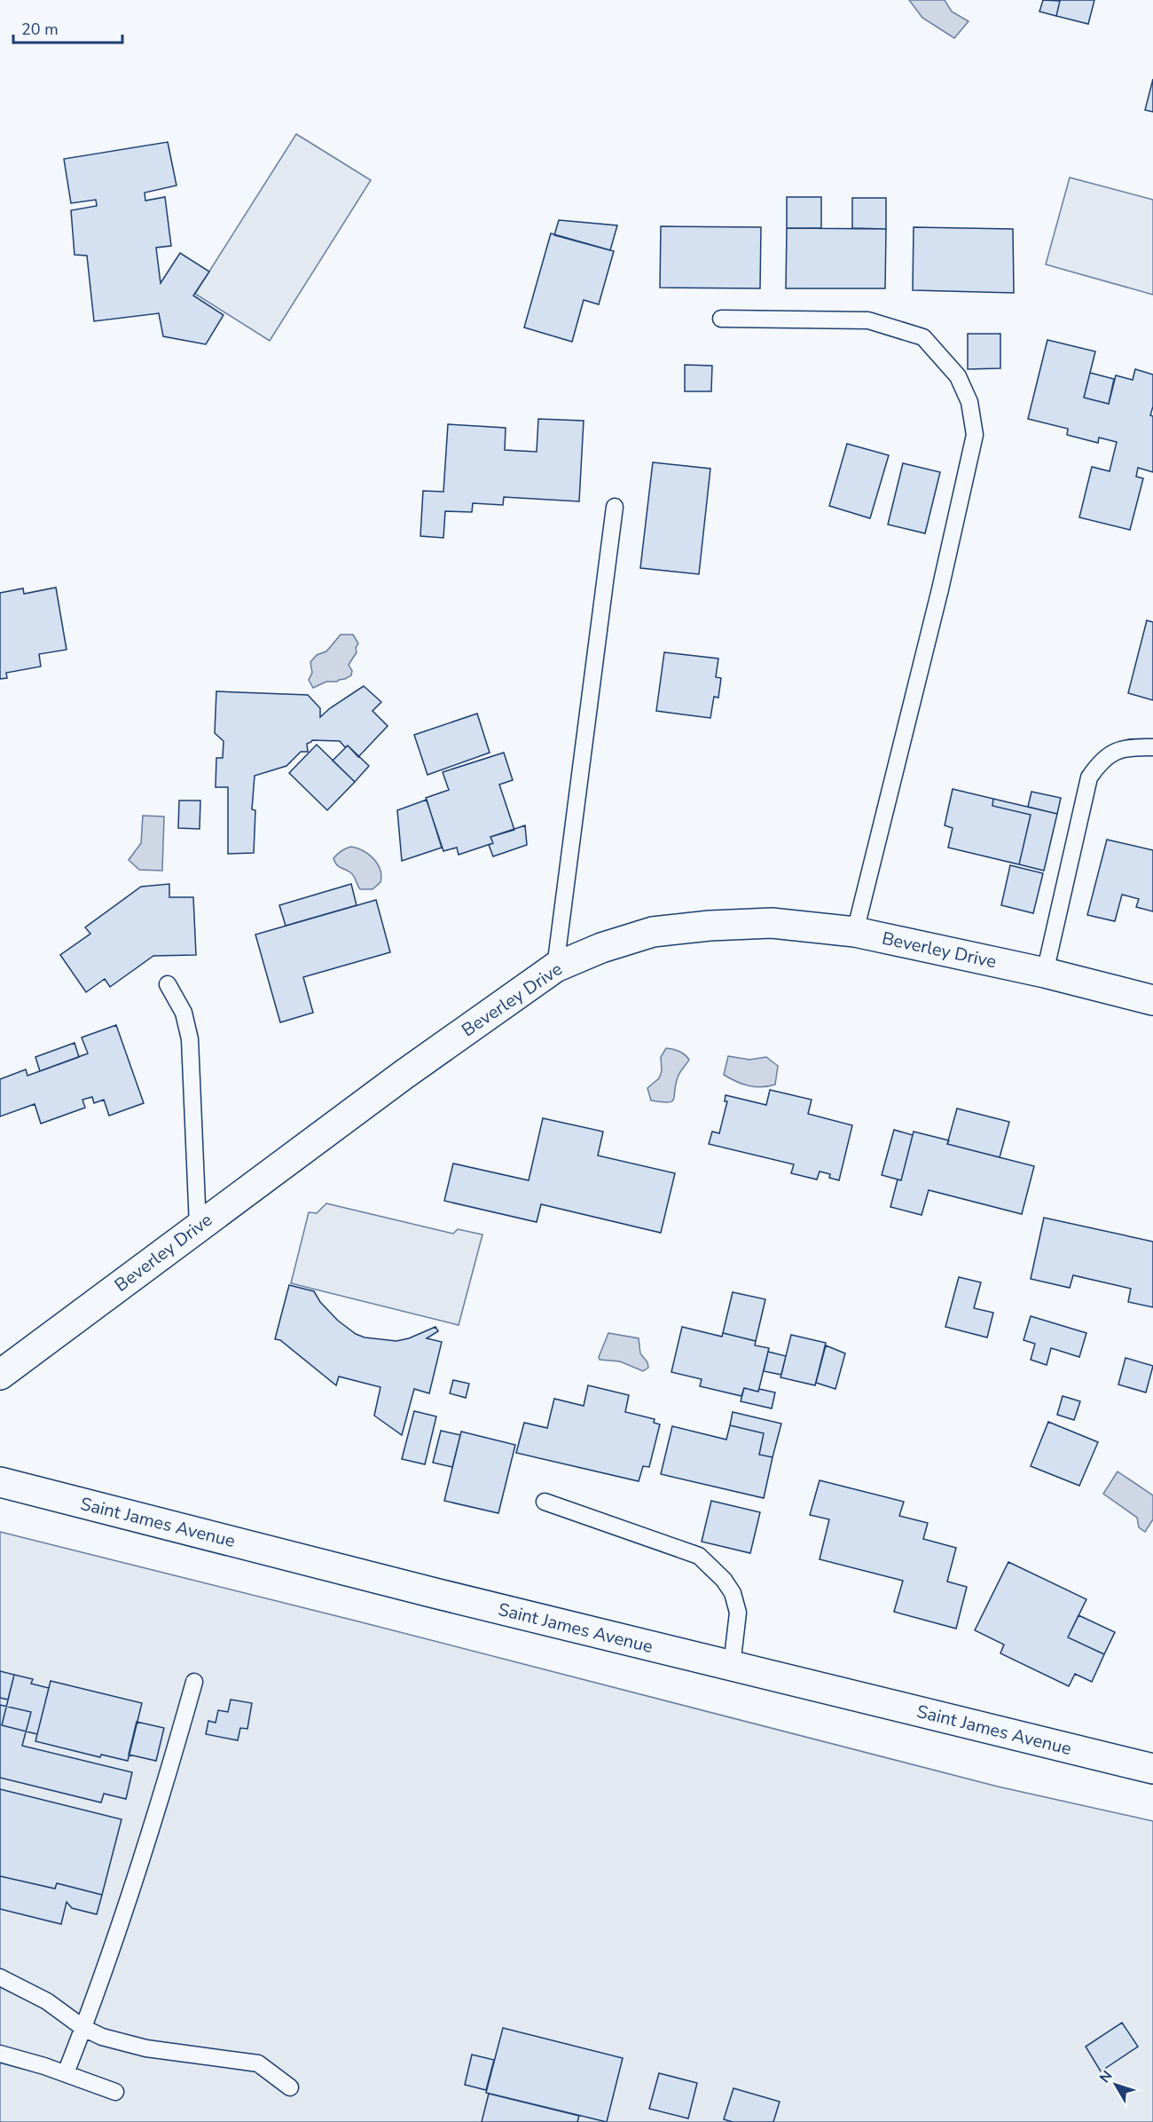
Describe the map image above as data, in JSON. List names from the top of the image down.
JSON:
{
  "streets": {
    "street": ["Beverley Drive", "Saint James Avenue"]
  },
  "scale_bar": "20 m",
  "north": "top left"
}
